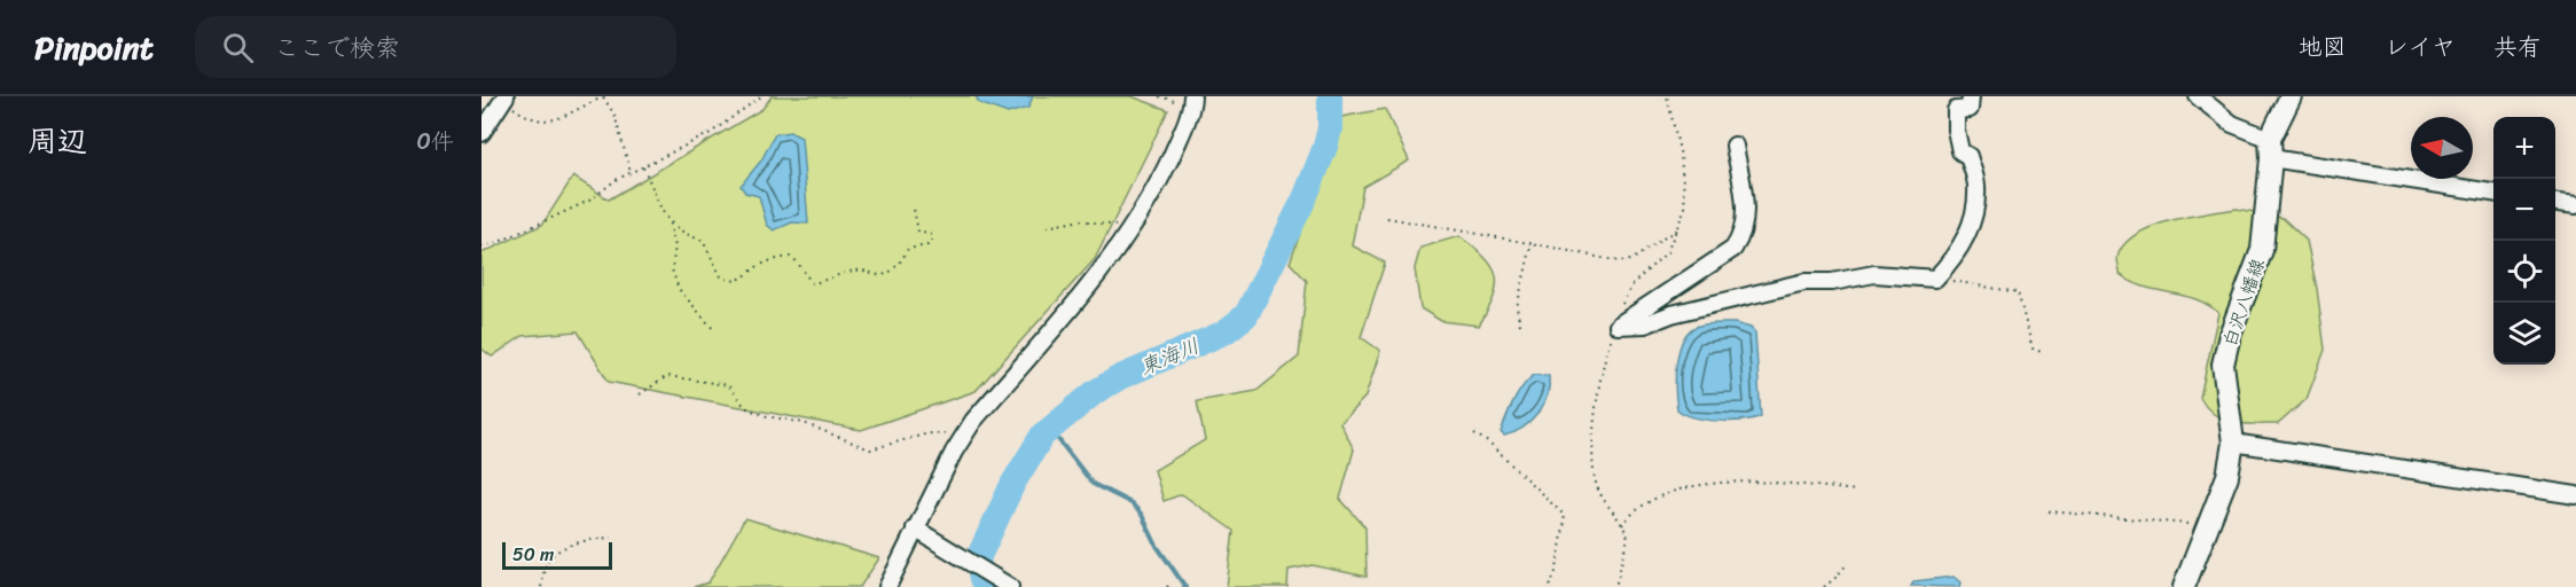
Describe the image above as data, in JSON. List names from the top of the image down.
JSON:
{
  "streets": {
    "main road": ["白沢八幡線"]
  },
  "water": ["東海川"],
  "scale_bar": "50 m",
  "north": "left",
  "page": {
    "header": "Pinpoint",
    "search": "ここで検索",
    "nav": ["地図", "レイヤ", "共有"],
    "heading": ["周辺", "0件"],
    "map_buttons": ["+", "−"],
    "scale": "50 m"
  }
}
